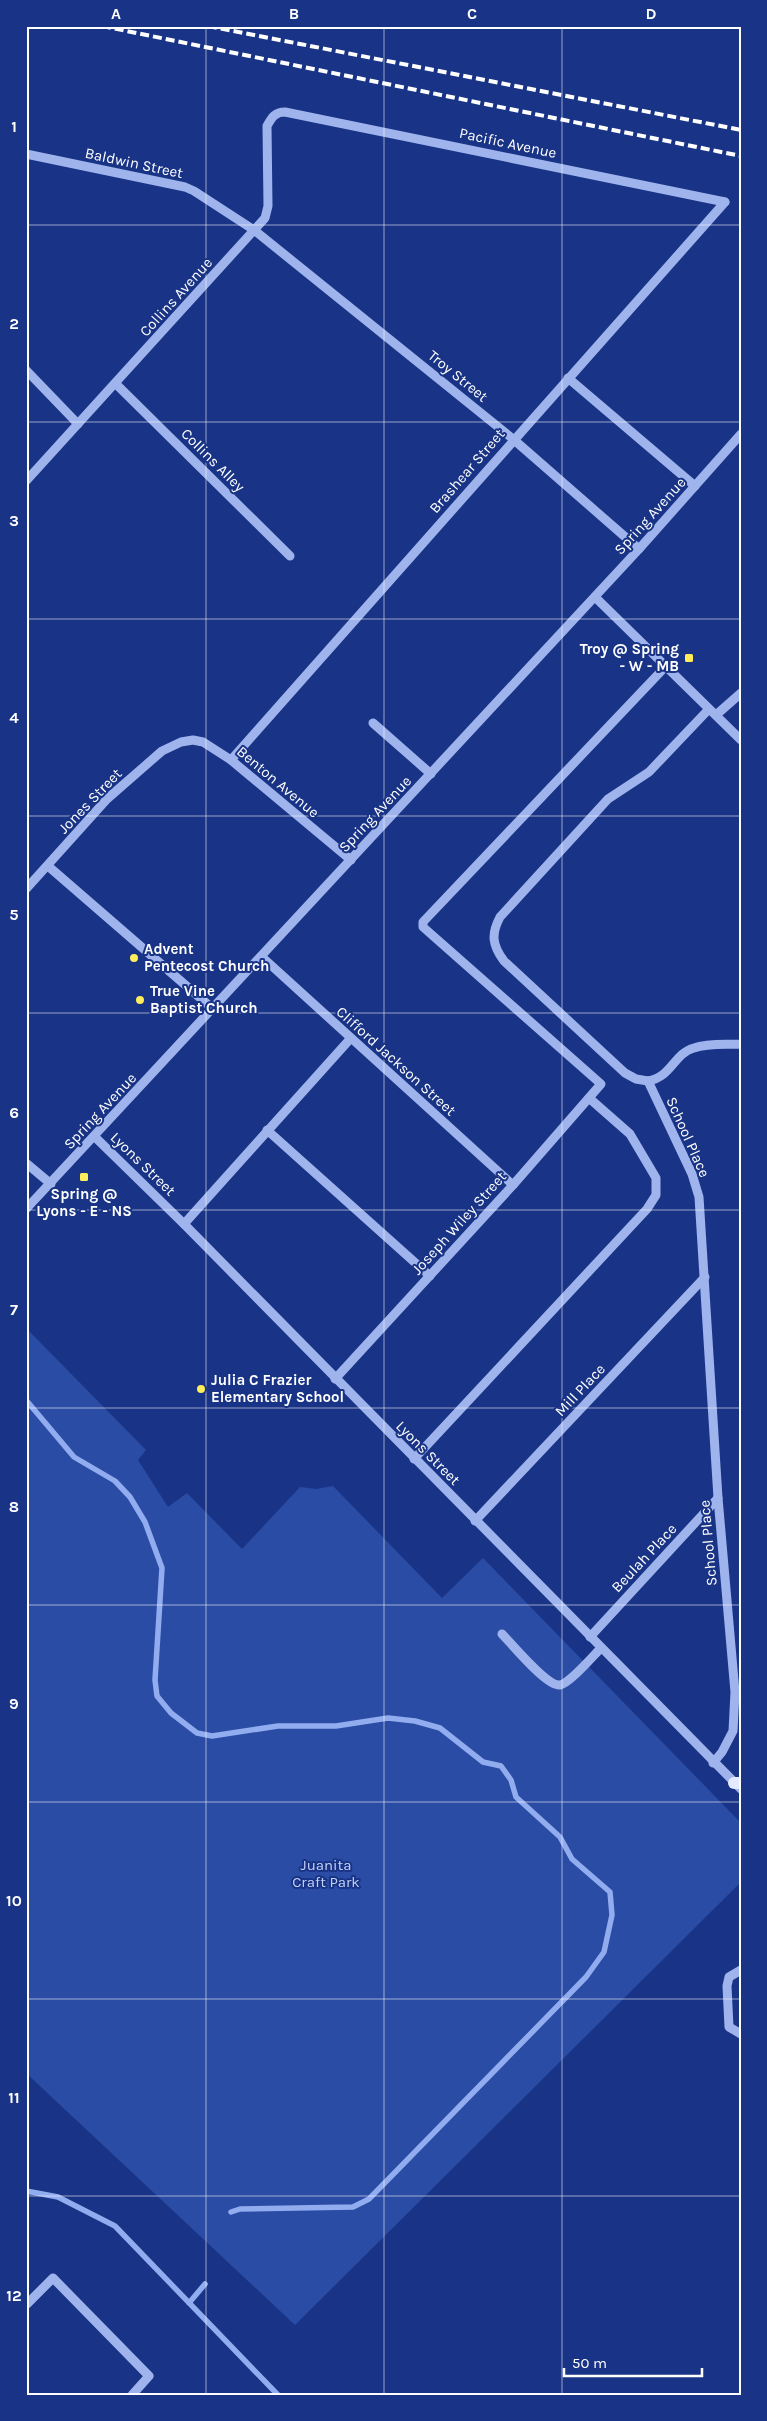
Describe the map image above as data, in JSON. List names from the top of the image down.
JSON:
{
  "streets": {
    "street": [
      "Pacific Avenue",
      "Baldwin Street",
      "Collins Avenue",
      "Troy Street",
      "Collins Alley",
      "Brashear Street",
      "Spring Avenue",
      "Benton Avenue",
      "Jones Street",
      "Clifford Jackson Street",
      "School Place",
      "Lyons Street",
      "Joseph Wiley Street",
      "Mill Place",
      "Beulah Place"
    ]
  },
  "crossings": [
    ["Pacific Avenue", "Collins Avenue"],
    ["Pacific Avenue", "Brashear Street"],
    ["Baldwin Street", "Collins Avenue"],
    ["Baldwin Street", "Troy Street"],
    ["Collins Avenue", "Troy Street"],
    ["Collins Avenue", "Collins Alley"],
    ["Troy Street", "Brashear Street"],
    ["Troy Street", "Spring Avenue"],
    ["Brashear Street", "Benton Avenue"],
    ["Spring Avenue", "Benton Avenue"],
    ["Spring Avenue", "Clifford Jackson Street"],
    ["Spring Avenue", "Lyons Street"],
    ["Benton Avenue", "Jones Street"],
    ["Clifford Jackson Street", "Joseph Wiley Street"],
    ["School Place", "Lyons Street"],
    ["School Place", "Mill Place"],
    ["School Place", "Beulah Place"],
    ["Lyons Street", "Joseph Wiley Street"],
    ["Lyons Street", "Mill Place"],
    ["Lyons Street", "Beulah Place"]
  ],
  "parks": ["Juanita Craft Park"],
  "places": {
    "transit": ["Troy @ Spring - W - MB", "Spring @ Lyons - E - NS"],
    "other": ["Advent Pentecost Church", "True Vine Baptist Church", "Julia C Frazier Elementary School"]
  },
  "scale_bar": "50 m",
  "grid": {
    "columns": [
      "A",
      "B",
      "C",
      "D"
    ],
    "rows": [
      "1",
      "2",
      "3",
      "4",
      "5",
      "6",
      "7",
      "8",
      "9",
      "10",
      "11",
      "12"
    ]
  }
}
